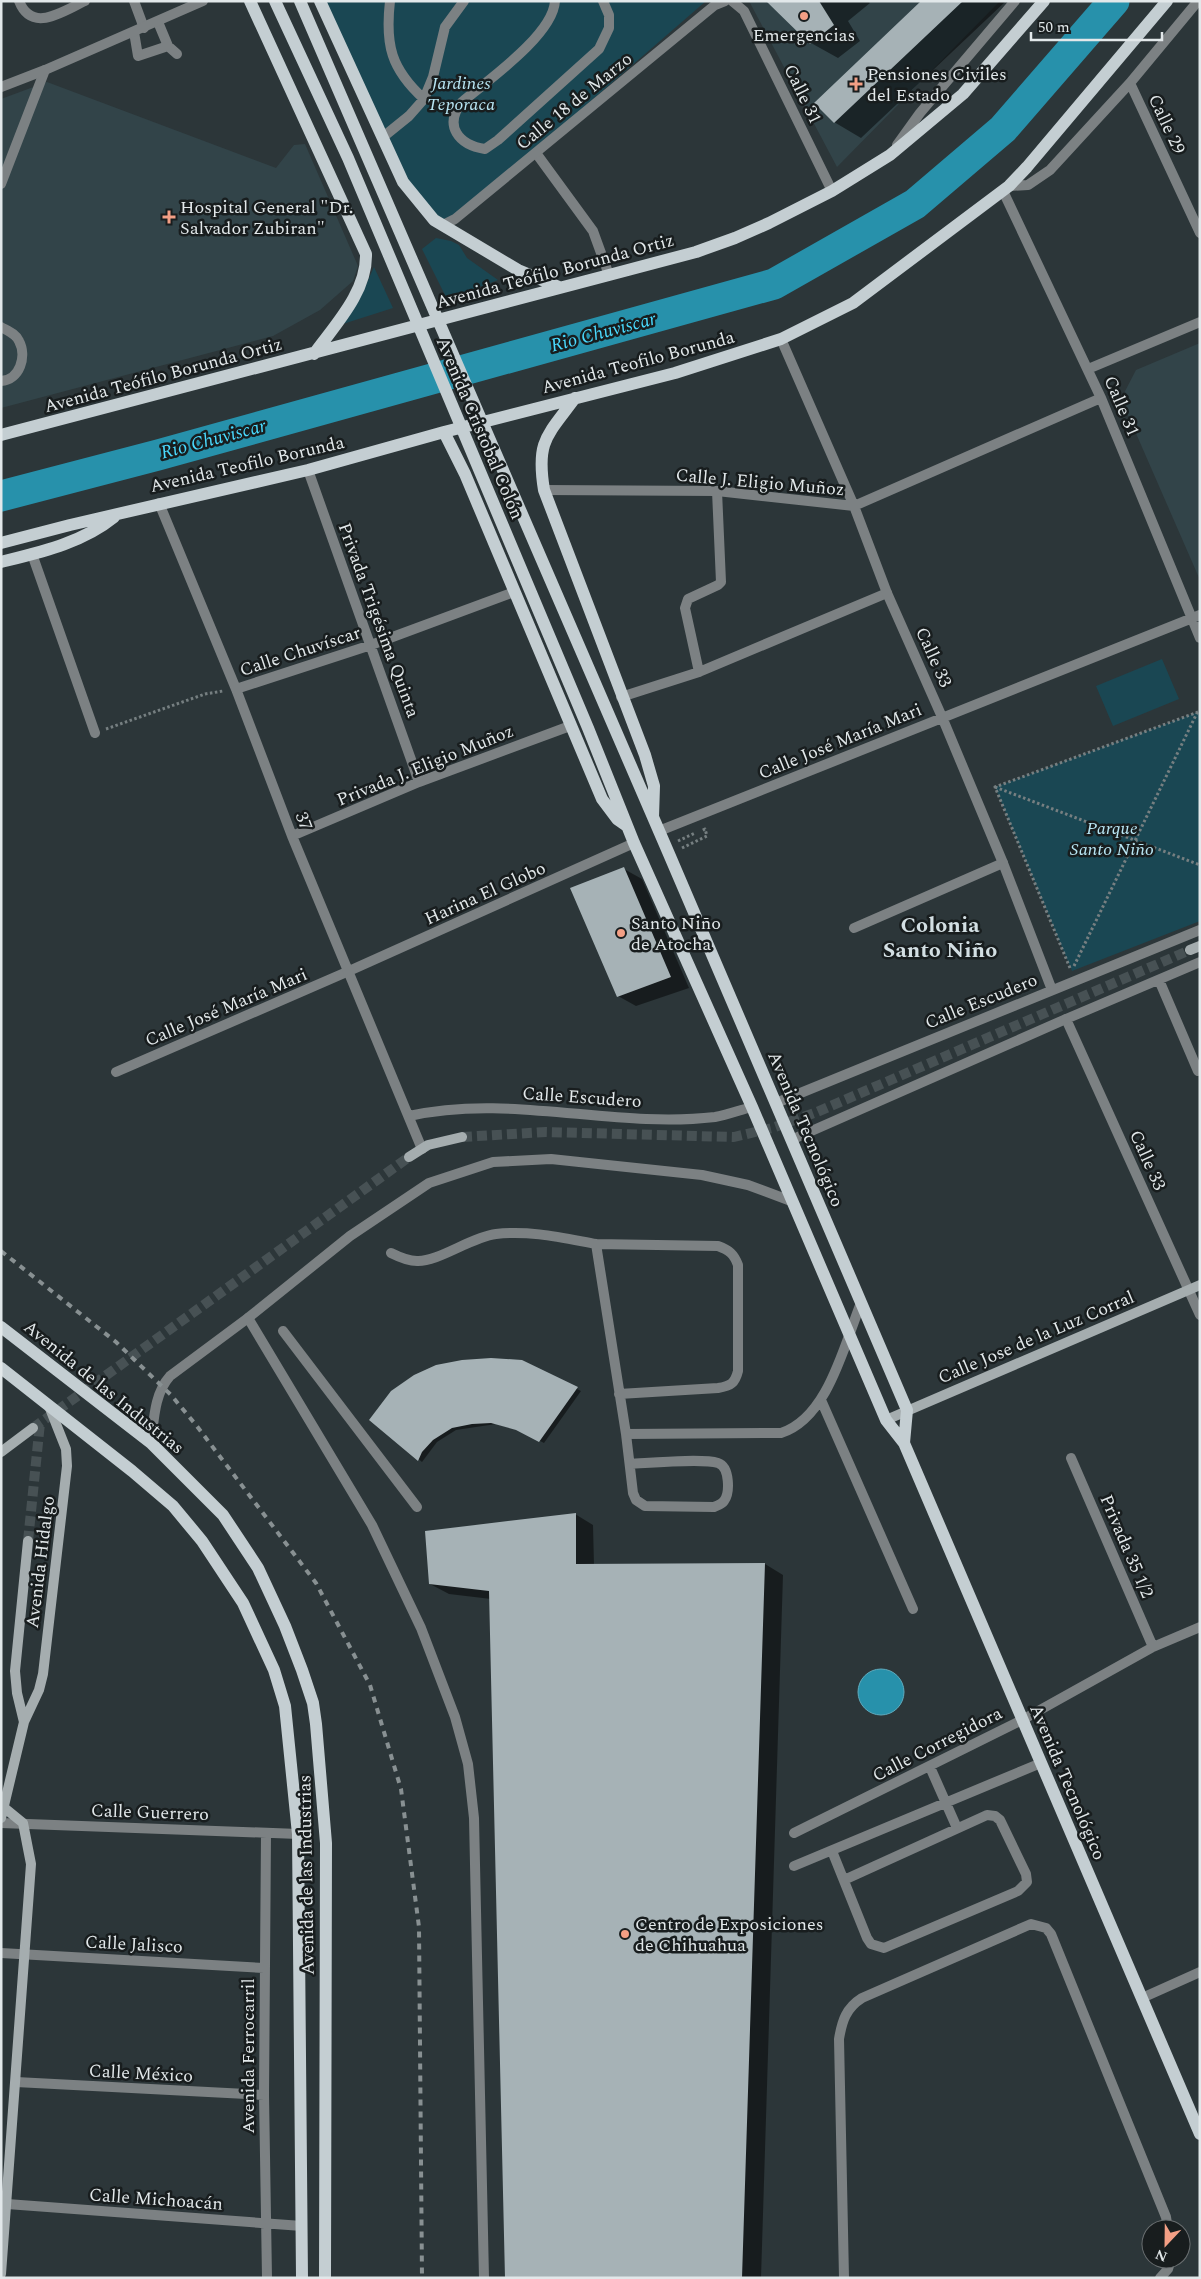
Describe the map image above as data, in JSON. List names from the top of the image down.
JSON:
{
  "streets": {
    "main road": [
      "Avenida Teófilo Borunda Ortiz",
      "Avenida Teofilo Borunda",
      "Avenida Cristobal Colón",
      "Avenida Tecnológico",
      "Avenida de las Industrias"
    ],
    "street": [
      "Calle 31",
      "Calle 18 de Marzo",
      "Calle 29",
      "Calle J. Eligio Muñoz",
      "Privada Trigésima Quinta",
      "Calle Chuvíscar",
      "Calle 33",
      "Calle José María Mari",
      "Privada J. Eligio Muñoz",
      "37",
      "Harina El Globo",
      "Calle Escudero",
      "Calle Jose de la Luz Corral",
      "Privada 35 1/2",
      "Avenida Hidalgo",
      "Calle Corregidora",
      "Calle Guerrero",
      "Calle Jalisco",
      "Avenida Ferrocarril",
      "Calle México",
      "Calle Michoacán"
    ]
  },
  "crossings": [
    ["Calle 31", "Avenida Teófilo Borunda Ortiz"],
    ["Calle 31", "Avenida Teofilo Borunda"],
    ["Calle 31", "Calle J. Eligio Muñoz"],
    ["Calle 31", "Calle José María Mari"],
    ["Avenida Teofilo Borunda", "Privada Trigésima Quinta"],
    ["Avenida Teofilo Borunda", "Calle 33"],
    ["Avenida Teofilo Borunda", "37"],
    ["Avenida Cristobal Colón", "Calle José María Mari"],
    ["Avenida Cristobal Colón", "Harina El Globo"],
    ["Avenida Cristobal Colón", "Avenida Tecnológico"],
    ["Calle J. Eligio Muñoz", "Calle 33"],
    ["Privada Trigésima Quinta", "Calle Chuvíscar"],
    ["Privada Trigésima Quinta", "Privada J. Eligio Muñoz"],
    ["Calle Chuvíscar", "37"],
    ["Calle 33", "Calle José María Mari"],
    ["Calle 33", "Calle Escudero"],
    ["Calle 33", "Calle Jose de la Luz Corral"],
    ["Calle José María Mari", "37"],
    ["Calle José María Mari", "Harina El Globo"],
    ["Calle José María Mari", "Avenida Tecnológico"],
    ["Privada J. Eligio Muñoz", "37"],
    ["37", "Harina El Globo"],
    ["37", "Calle Escudero"],
    ["Harina El Globo", "Avenida Tecnológico"],
    ["Calle Escudero", "Avenida Tecnológico"],
    ["Avenida Tecnológico", "Calle Jose de la Luz Corral"],
    ["Avenida Tecnológico", "Calle Corregidora"],
    ["Avenida de las Industrias", "Avenida Hidalgo"],
    ["Avenida de las Industrias", "Calle Guerrero"],
    ["Avenida de las Industrias", "Calle Michoacán"],
    ["Privada 35 1/2", "Calle Corregidora"],
    ["Calle Guerrero", "Avenida Ferrocarril"],
    ["Calle Jalisco", "Avenida Ferrocarril"],
    ["Avenida Ferrocarril", "Calle México"],
    ["Avenida Ferrocarril", "Calle Michoacán"]
  ],
  "districts": ["Colonia Santo Niño"],
  "water": ["Rio Chuviscar"],
  "parks": ["Jardines Teporaca", "Parque Santo Niño"],
  "places": {
    "other": ["Emergencias", "Santo Niño de Atocha", "Centro de Exposiciones de Chihuahua"],
    "health": ["Pensiones Civiles del Estado", "Hospital General \"Dr. Salvador Zubiran\""]
  },
  "scale_bar": "50 m",
  "north": "bottom"
}
